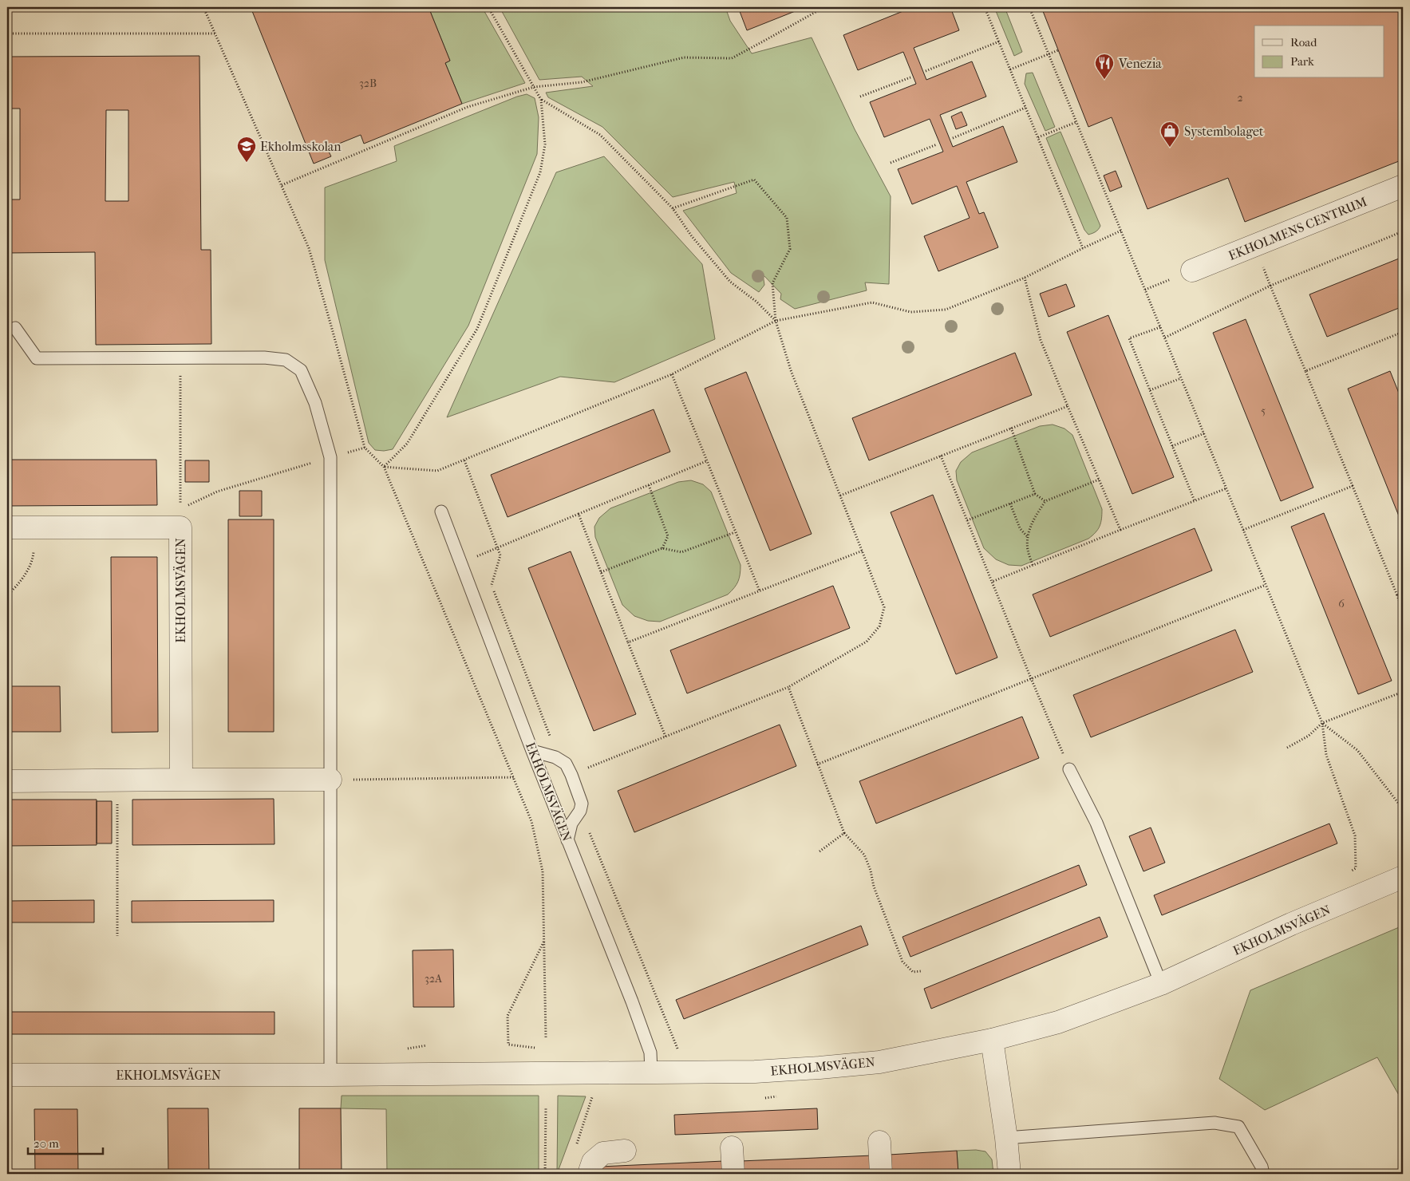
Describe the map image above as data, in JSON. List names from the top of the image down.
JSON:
{
  "streets": {
    "street": ["EKHOLMENS CENTRUM", "EKHOLMSVÄGEN"]
  },
  "places": {
    "restaurant": ["Venezia"],
    "shop": ["Systembolaget"],
    "school or university": ["Ekholmsskolan"]
  },
  "house_numbers": [
    "32B",
    "2",
    "5",
    "6",
    "32A"
  ],
  "legend": ["Road", "Park"],
  "scale_bar": "20 m"
}
